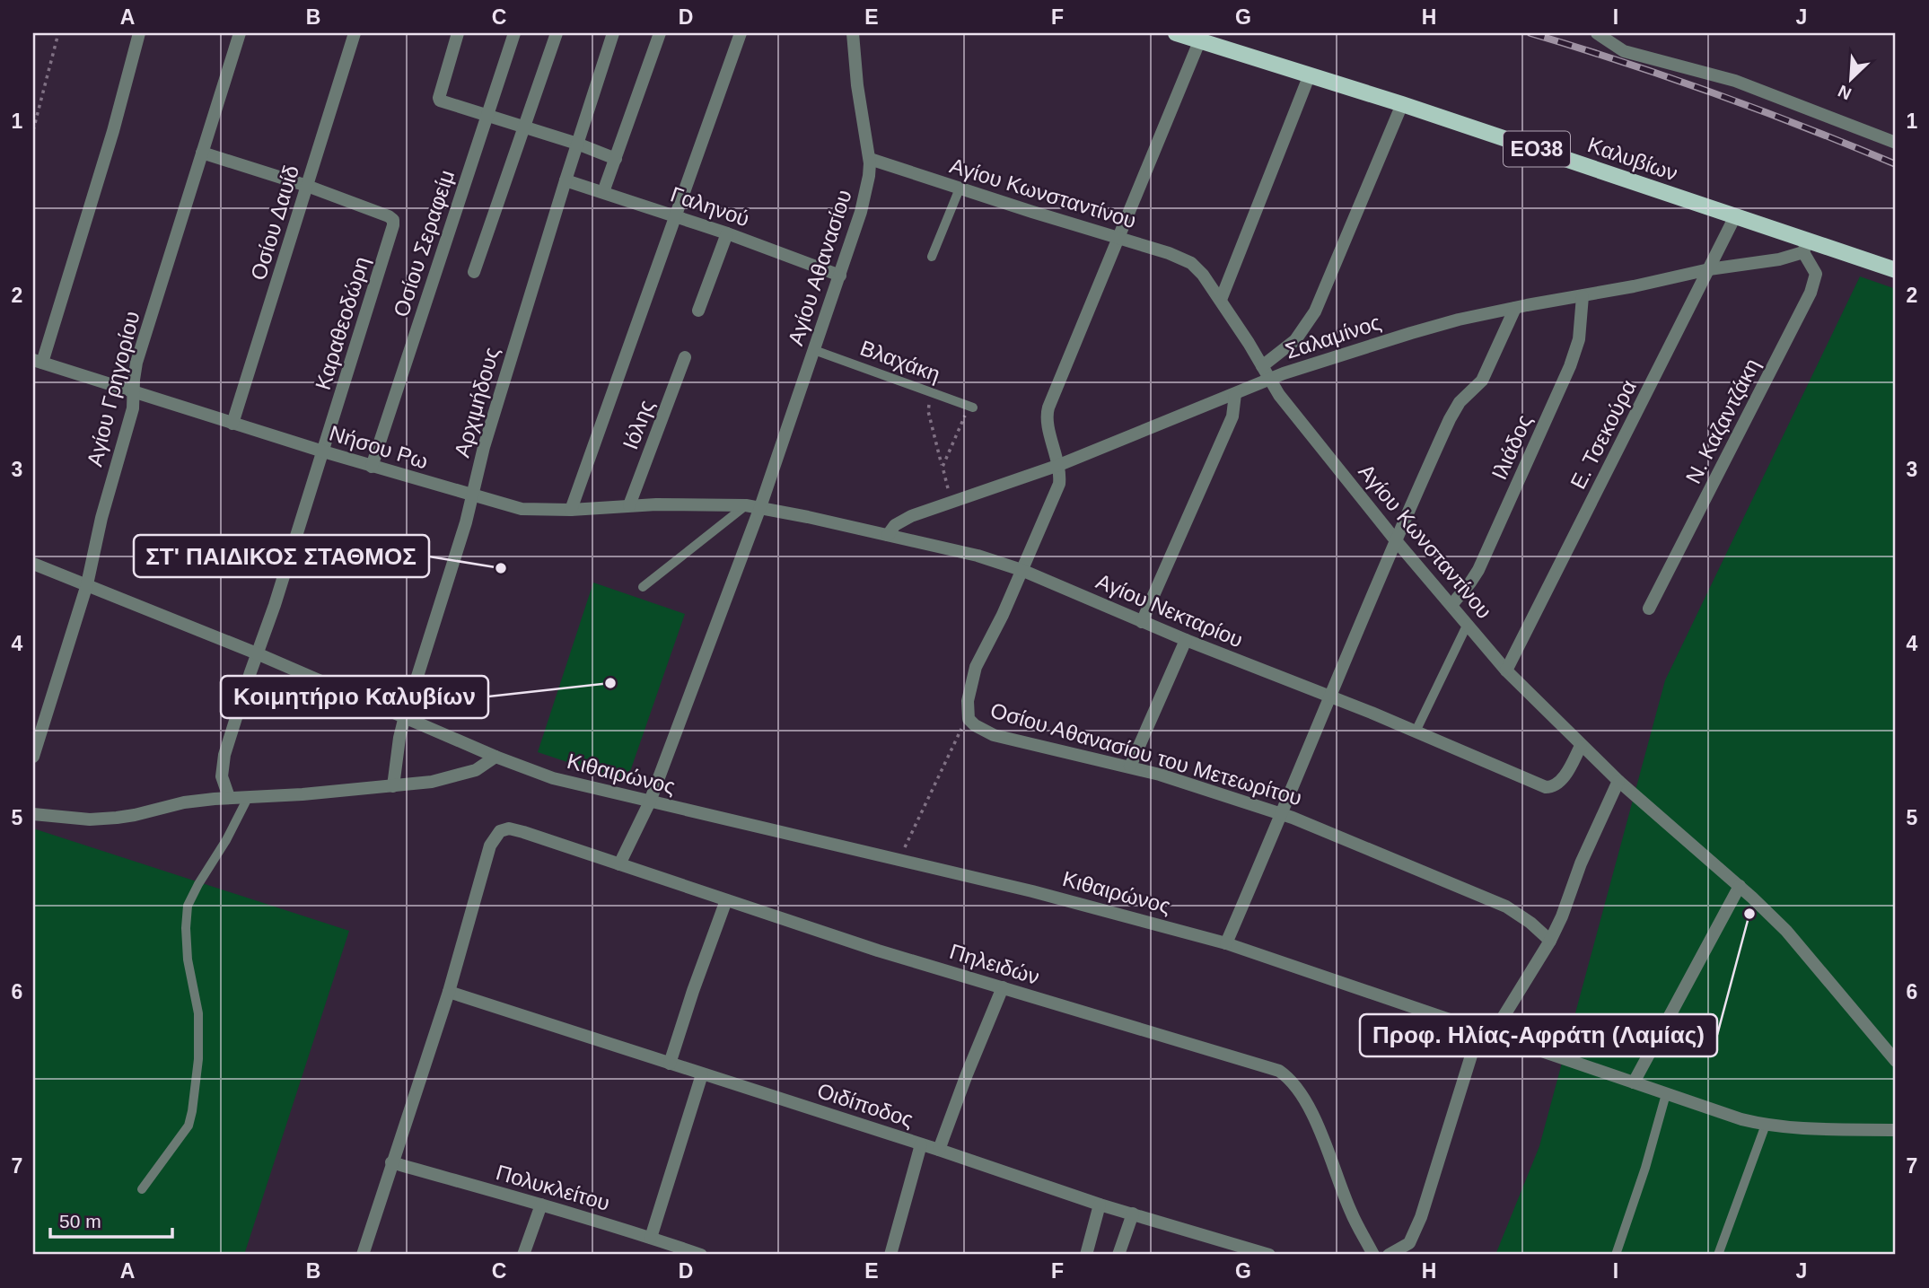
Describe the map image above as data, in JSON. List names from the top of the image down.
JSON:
{
  "streets": {
    "main road": ["ΕΟ38", "Καλυβίων"],
    "street": [
      "Αγίου Κωνσταντίνου",
      "Γαληνού",
      "Οσίου Δαυίδ",
      "Οσίου Σεραφείμ",
      "Αγίου Αθανασίου",
      "Καραθεοδώρη",
      "Σαλαμίνος",
      "Αγίου Γρηγορίου",
      "Αρχιμήδους",
      "Ν. Καζαντζάκη",
      "Ιόλης",
      "Ε. Τσεκούρα",
      "Νήσου Ρω",
      "Ιλιάδος",
      "Αγίου Νεκταρίου",
      "Οσίου Αθανασίου του Μετεωρίτου",
      "Κιθαιρώνος",
      "Πηλειδών",
      "Οιδίποδος",
      "Πολυκλείτου"
    ],
    "lane": ["Βλαχάκη"]
  },
  "crossings": [
    ["Καλυβίων", "Σαλαμίνος"],
    ["Καλυβίων", "Ν. Καζαντζάκη"],
    ["Καλυβίων", "Ε. Τσεκούρα"],
    ["Αγίου Κωνσταντίνου", "Αγίου Αθανασίου"],
    ["Αγίου Κωνσταντίνου", "Σαλαμίνος"],
    ["Αγίου Κωνσταντίνου", "Ε. Τσεκούρα"],
    ["Αγίου Κωνσταντίνου", "Ιλιάδος"],
    ["Αγίου Κωνσταντίνου", "Αγίου Νεκταρίου"],
    ["Γαληνού", "Αγίου Αθανασίου"],
    ["Γαληνού", "Αρχιμήδους"],
    ["Οσίου Δαυίδ", "Καραθεοδώρη"],
    ["Οσίου Δαυίδ", "Νήσου Ρω"],
    ["Οσίου Σεραφείμ", "Νήσου Ρω"],
    ["Αγίου Αθανασίου", "Βλαχάκη"],
    ["Αγίου Αθανασίου", "Νήσου Ρω"],
    ["Αγίου Αθανασίου", "Αγίου Νεκταρίου"],
    ["Αγίου Αθανασίου", "Κιθαιρώνος"],
    ["Αγίου Αθανασίου", "Πηλειδών"],
    ["Καραθεοδώρη", "Νήσου Ρω"],
    ["Καραθεοδώρη", "Κιθαιρώνος"],
    ["Σαλαμίνος", "Ν. Καζαντζάκη"],
    ["Σαλαμίνος", "Ε. Τσεκούρα"],
    ["Σαλαμίνος", "Ιλιάδος"],
    ["Σαλαμίνος", "Αγίου Νεκταρίου"],
    ["Αγίου Γρηγορίου", "Νήσου Ρω"],
    ["Αγίου Γρηγορίου", "Κιθαιρώνος"],
    ["Αρχιμήδους", "Νήσου Ρω"],
    ["Αρχιμήδους", "Κιθαιρώνος"],
    ["Ιόλης", "Νήσου Ρω"],
    ["Νήσου Ρω", "Αγίου Νεκταρίου"],
    ["Πηλειδών", "Οιδίποδος"]
  ],
  "places": ["ΣΤ' ΠΑΙΔΙΚΟΣ ΣΤΑΘΜΟΣ", "Κοιμητήριο Καλυβίων", "Προφ. Ηλίας-Αφράτη (Λαμίας)"],
  "scale_bar": "50 m",
  "north": "bottom left",
  "grid": {
    "columns": [
      "A",
      "B",
      "C",
      "D",
      "E",
      "F",
      "G",
      "H",
      "I",
      "J"
    ],
    "rows": [
      "1",
      "2",
      "3",
      "4",
      "5",
      "6",
      "7"
    ]
  }
}
